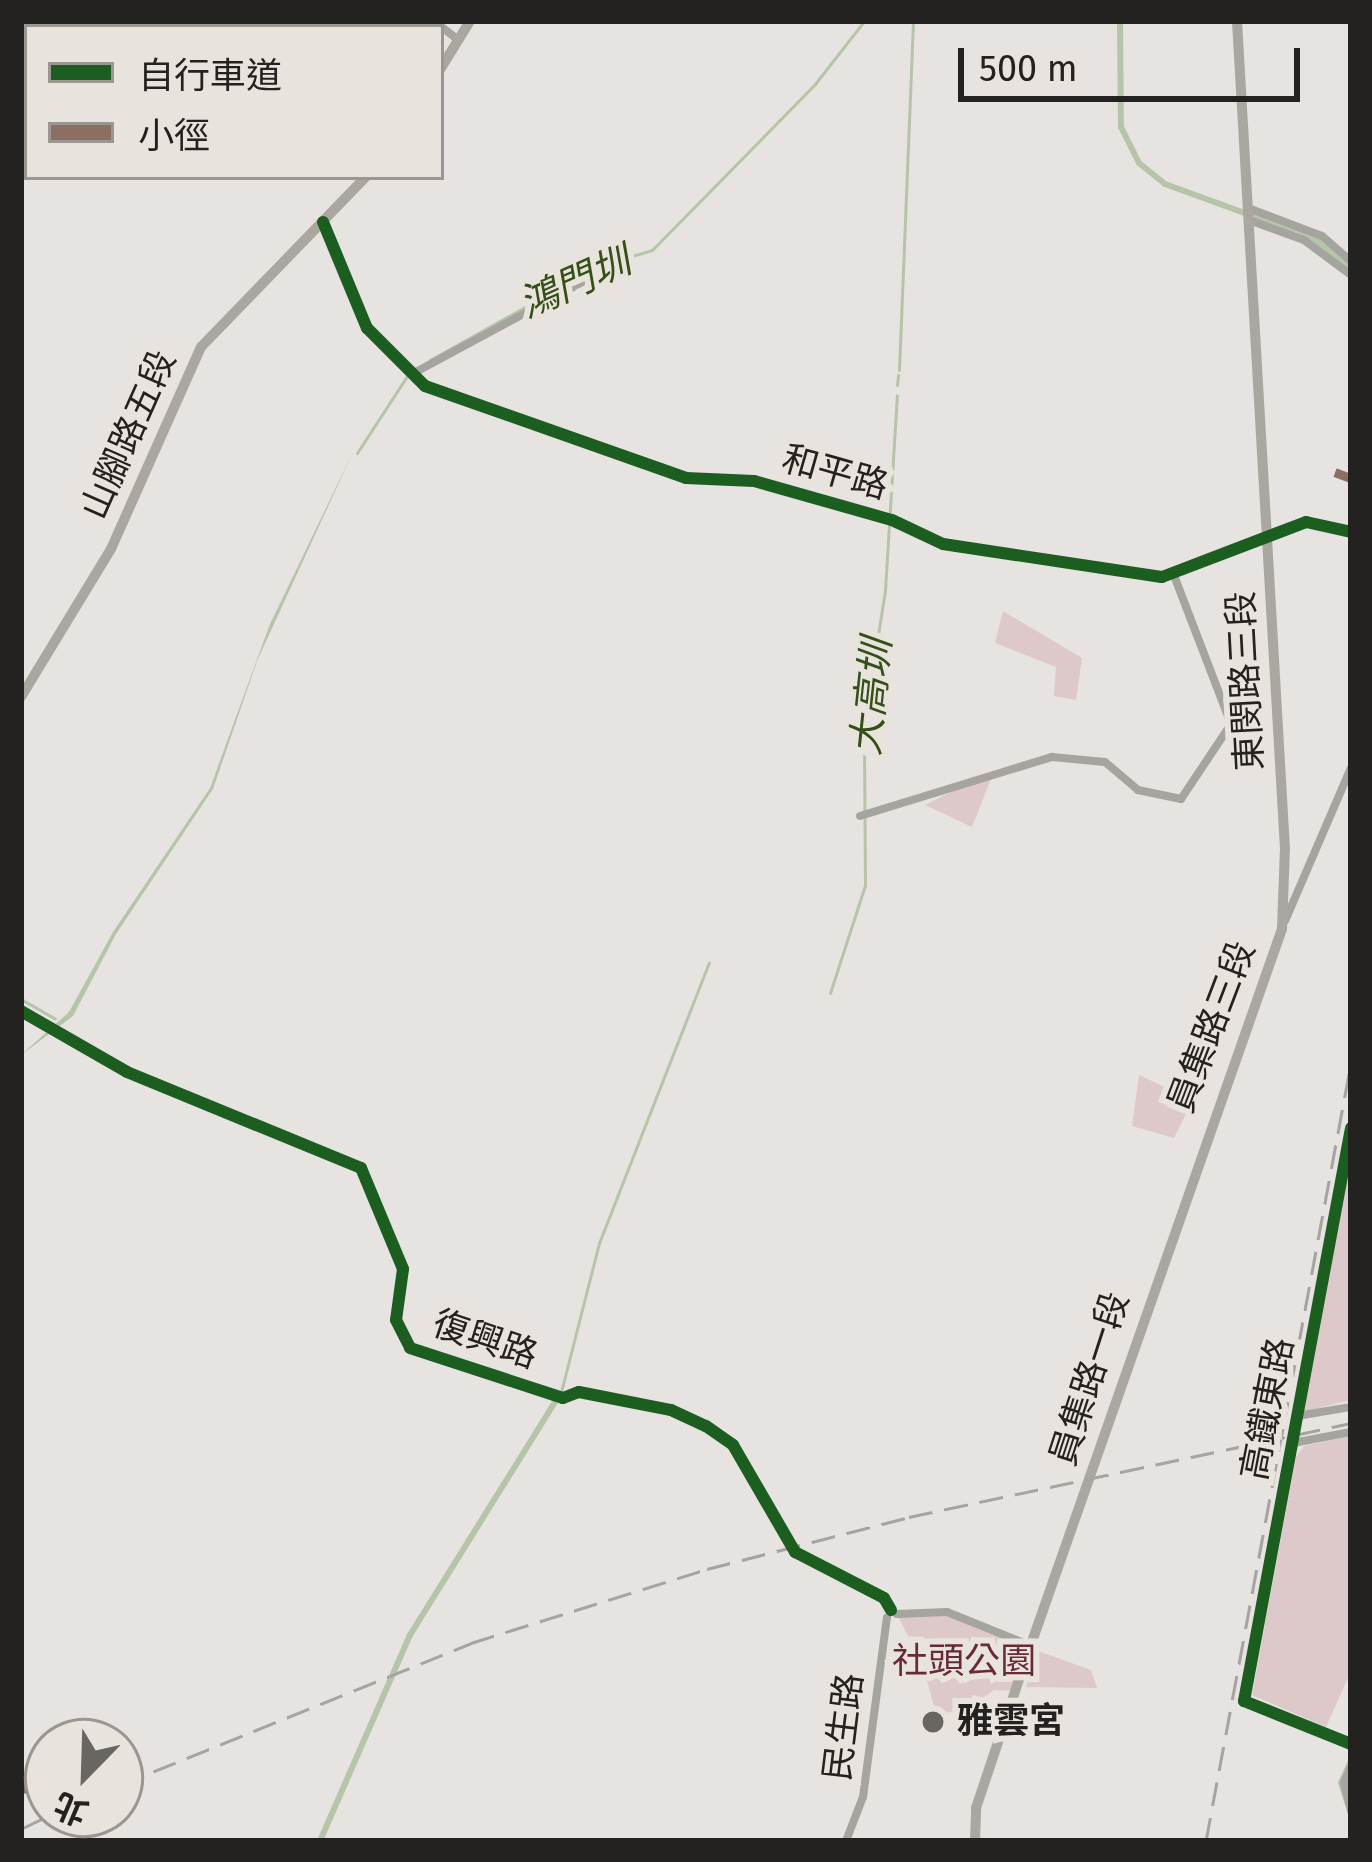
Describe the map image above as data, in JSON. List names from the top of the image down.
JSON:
{
  "streets": {
    "main road": [
      "山腳路五段",
      "東閔路三段",
      "員集路三段",
      "員集路一段"
    ],
    "street": [
      "和平路",
      "復興路",
      "高鐵東路",
      "民生路"
    ]
  },
  "crossings": [
    ["山腳路五段", "和平路"],
    ["和平路", "東閔路三段"],
    ["東閔路三段", "員集路三段"],
    ["員集路三段", "員集路一段"],
    ["復興路", "民生路"]
  ],
  "water": ["鴻門圳", "大高圳"],
  "parks": ["社頭公園"],
  "places": ["雅雲宮"],
  "legend": ["自行車道", "小徑"],
  "scale_bar": "500 m",
  "north": "bottom left"
}
